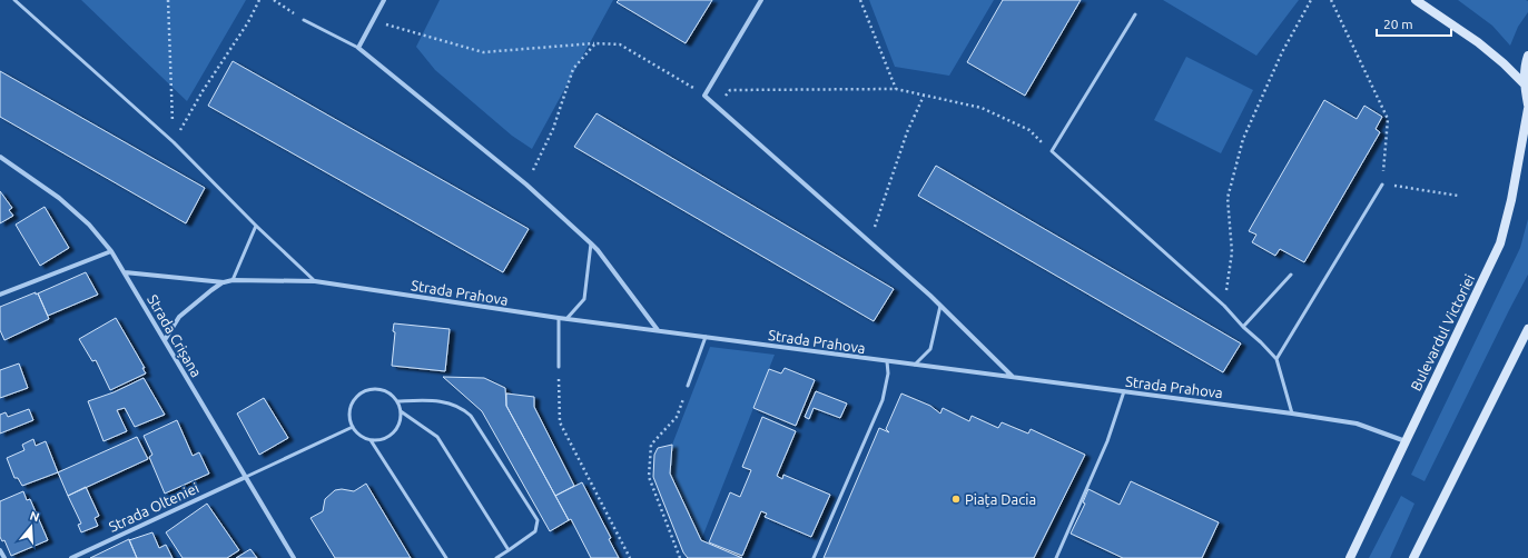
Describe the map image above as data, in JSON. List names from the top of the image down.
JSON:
{
  "streets": {
    "main road": ["Bulevardul Victoriei"],
    "street": ["Strada Prahova", "Strada Crișana", "Strada Olteniei"]
  },
  "crossings": [
    ["Strada Prahova", "Bulevardul Victoriei"],
    ["Strada Prahova", "Strada Crișana"],
    ["Strada Crișana", "Strada Olteniei"]
  ],
  "places": ["Piața Dacia"],
  "scale_bar": "20 m",
  "north": "top"
}
